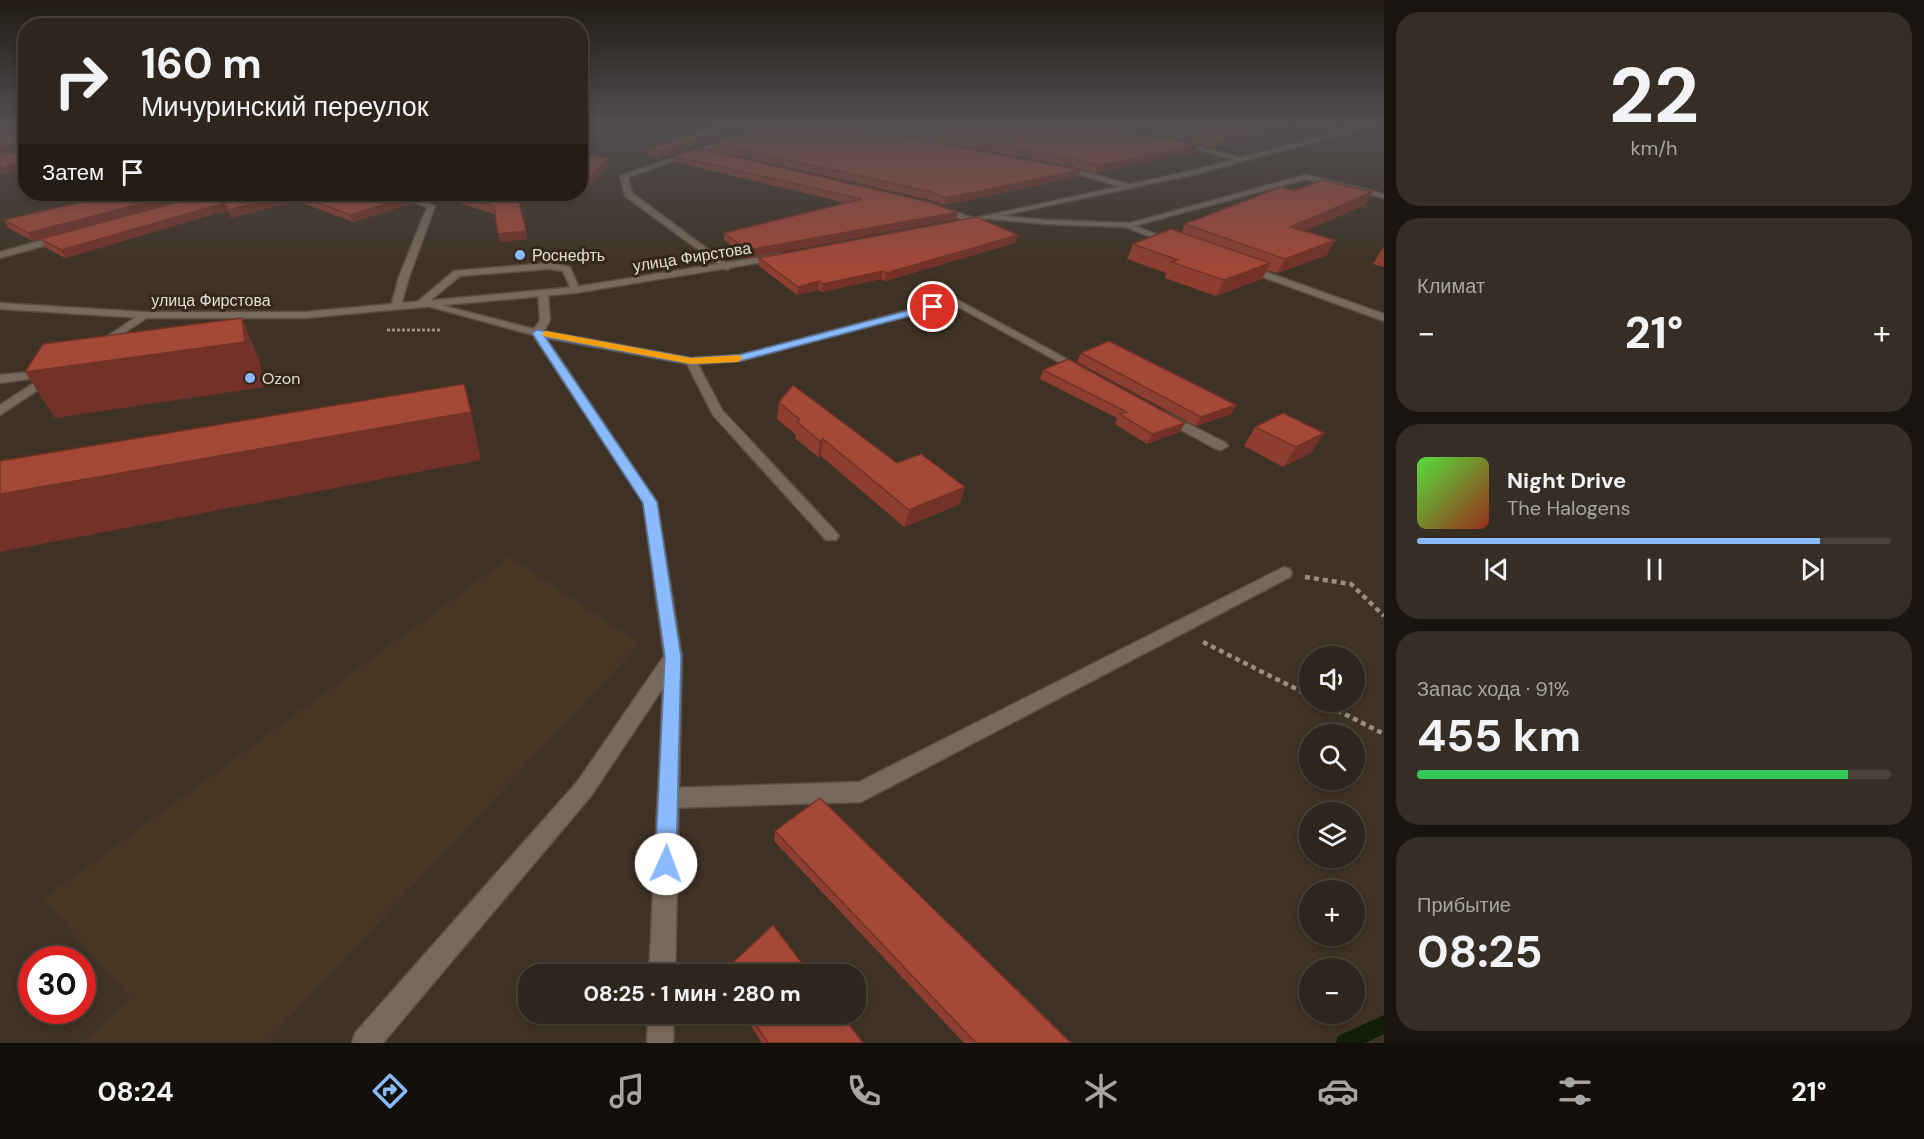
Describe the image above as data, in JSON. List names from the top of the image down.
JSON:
{
  "streets": {
    "street": ["улица Фирстова"]
  },
  "places": ["Роснефть", "Ozon"],
  "page": {
    "tile": [
      ["22", "km/h"],
      "Климат",
      ["Запас хода · 91%", "455 km"],
      ["Прибытие", "08:25"]
    ],
    "turn": ["160 m", "Мичуринский переулок"],
    "then": "Затем",
    "heat": ["−", "21°", "+"],
    "song": ["Night Drive", "The Halogens"],
    "map_buttons": ["+", "−"],
    "limit": "30",
    "trip": "08:25 · 1 мин · 280 m",
    "tabs": ["08:24", "21°"]
  }
}
